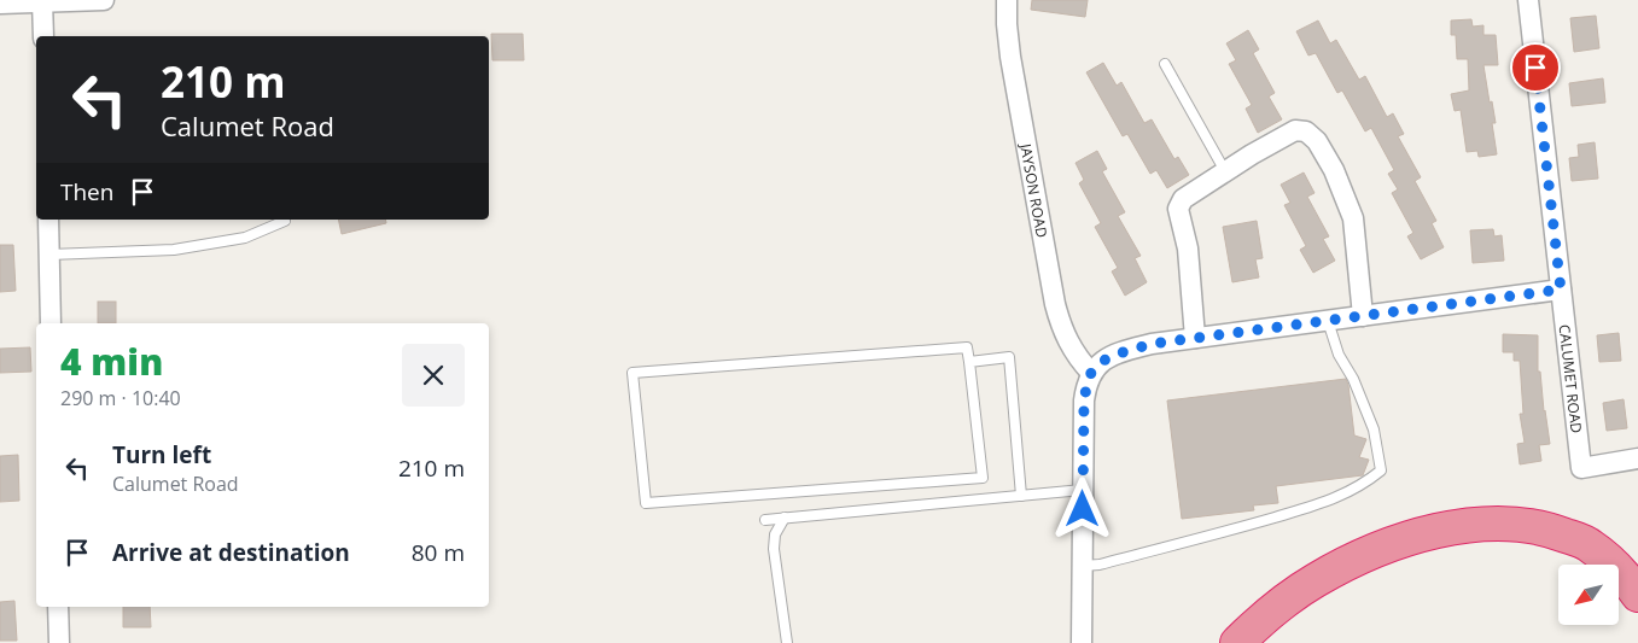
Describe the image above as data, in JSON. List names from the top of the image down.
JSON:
{
  "streets": {
    "street": ["JAYSON ROAD", "CALUMET ROAD"]
  },
  "north": "bottom left",
  "page": {
    "turn": ["210 m", "Calumet Road"],
    "then": "Then",
    "heading": ["4 min", "290 m · 10:40"],
    "list": [
      {
        "name": "Turn left",
        "note": "Calumet Road",
        "value": "210 m"
      },
      {
        "name": "Arrive at destination",
        "value": "80 m"
      }
    ]
  }
}
